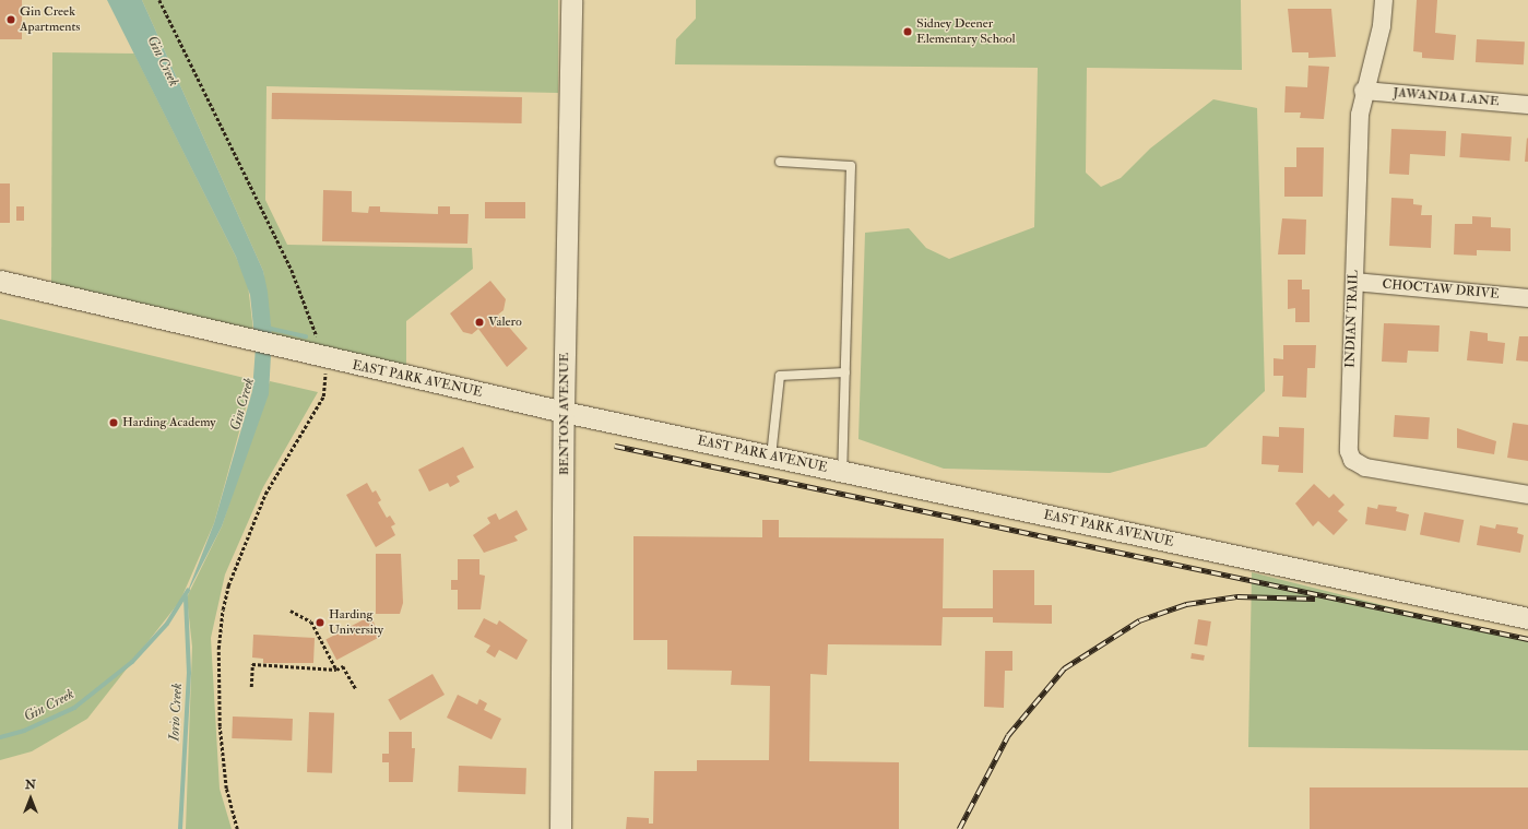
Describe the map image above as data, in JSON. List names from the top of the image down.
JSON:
{
  "streets": {
    "street": [
      "JAWANDA LANE",
      "CHOCTAW DRIVE",
      "INDIAN TRAIL",
      "EAST PARK AVENUE",
      "BENTON AVENUE"
    ]
  },
  "crossings": [
    ["JAWANDA LANE", "INDIAN TRAIL"],
    ["CHOCTAW DRIVE", "INDIAN TRAIL"],
    ["EAST PARK AVENUE", "BENTON AVENUE"]
  ],
  "water": ["Gin Creek", "Iorio Creek"],
  "places": [
    "Gin Creek Apartments",
    "Sidney Deener Elementary School",
    "Valero",
    "Harding Academy",
    "Harding University"
  ],
  "north": "top"
}
